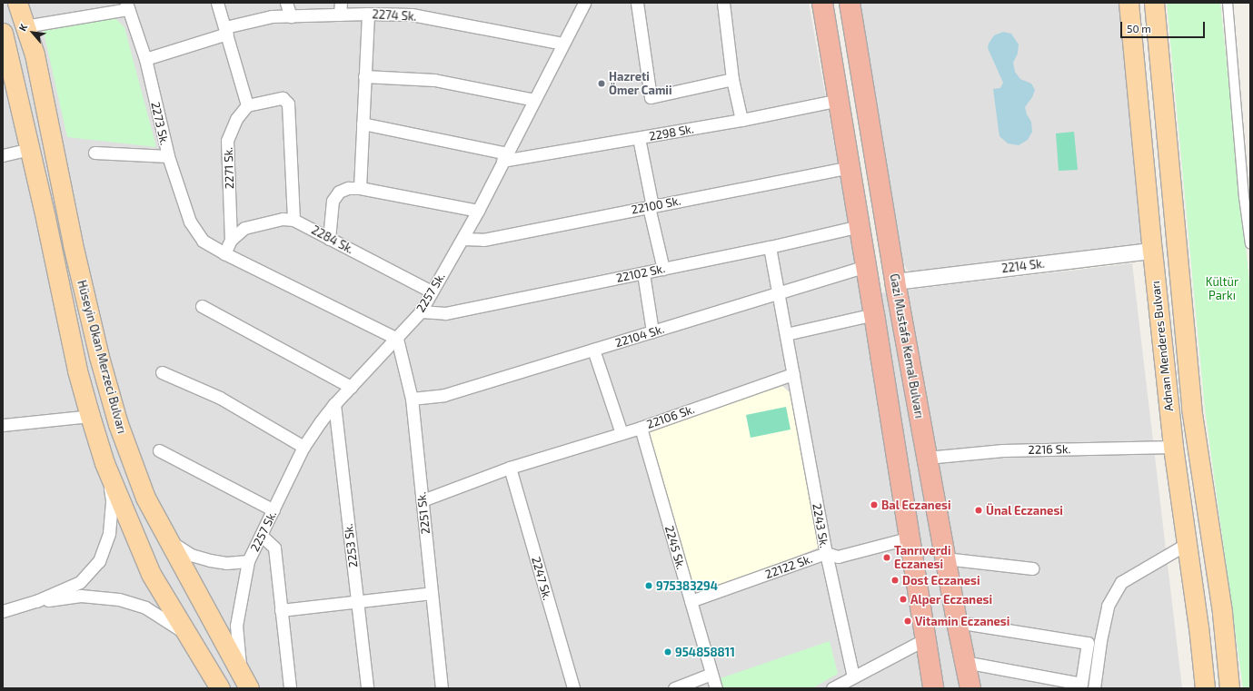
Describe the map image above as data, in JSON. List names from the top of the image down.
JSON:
{
  "streets": {
    "highway": ["Gazi Mustafa Kemal Bulvarı"],
    "main road": ["Adnan Menderes Bulvarı", "Hüseyin Okan Merzeci Bulvarı"],
    "street": [
      "2274 Sk.",
      "2273 Sk.",
      "2298 Sk.",
      "2271 Sk.",
      "22100 Sk.",
      "2284 Sk.",
      "2214 Sk.",
      "22102 Sk.",
      "2257 Sk.",
      "22104 Sk.",
      "22106 Sk.",
      "2216 Sk.",
      "2251 Sk.",
      "2243 Sk.",
      "2253 Sk.",
      "2245 Sk.",
      "22122 Sk.",
      "2247 Sk."
    ]
  },
  "crossings": [
    ["2274 Sk.", "2273 Sk."],
    ["2274 Sk.", "2257 Sk."],
    ["2273 Sk.", "2271 Sk."],
    ["2298 Sk.", "2257 Sk."],
    ["22100 Sk.", "2257 Sk."],
    ["2284 Sk.", "2257 Sk."],
    ["2214 Sk.", "Gazi Mustafa Kemal Bulvarı"],
    ["2214 Sk.", "Adnan Menderes Bulvarı"],
    ["22102 Sk.", "2257 Sk."],
    ["2257 Sk.", "Hüseyin Okan Merzeci Bulvarı"],
    ["2257 Sk.", "2251 Sk."],
    ["2257 Sk.", "2253 Sk."],
    ["22104 Sk.", "2251 Sk."],
    ["Gazi Mustafa Kemal Bulvarı", "2216 Sk."],
    ["Adnan Menderes Bulvarı", "2216 Sk."],
    ["22106 Sk.", "2251 Sk."],
    ["22106 Sk.", "2243 Sk."],
    ["22106 Sk.", "2245 Sk."],
    ["22106 Sk.", "2247 Sk."],
    ["2243 Sk.", "22122 Sk."],
    ["2245 Sk.", "22122 Sk."]
  ],
  "parks": ["Kültür Parkı"],
  "places": [
    "Hazreti Ömer Camii",
    "Bal Eczanesi",
    "Ünal Eczanesi",
    "Tanrıverdi Eczanesi",
    "Dost Eczanesi",
    "975383294",
    "Alper Eczanesi",
    "Vitamin Eczanesi",
    "954858811"
  ],
  "scale_bar": "50 m",
  "north": "top left"
}
